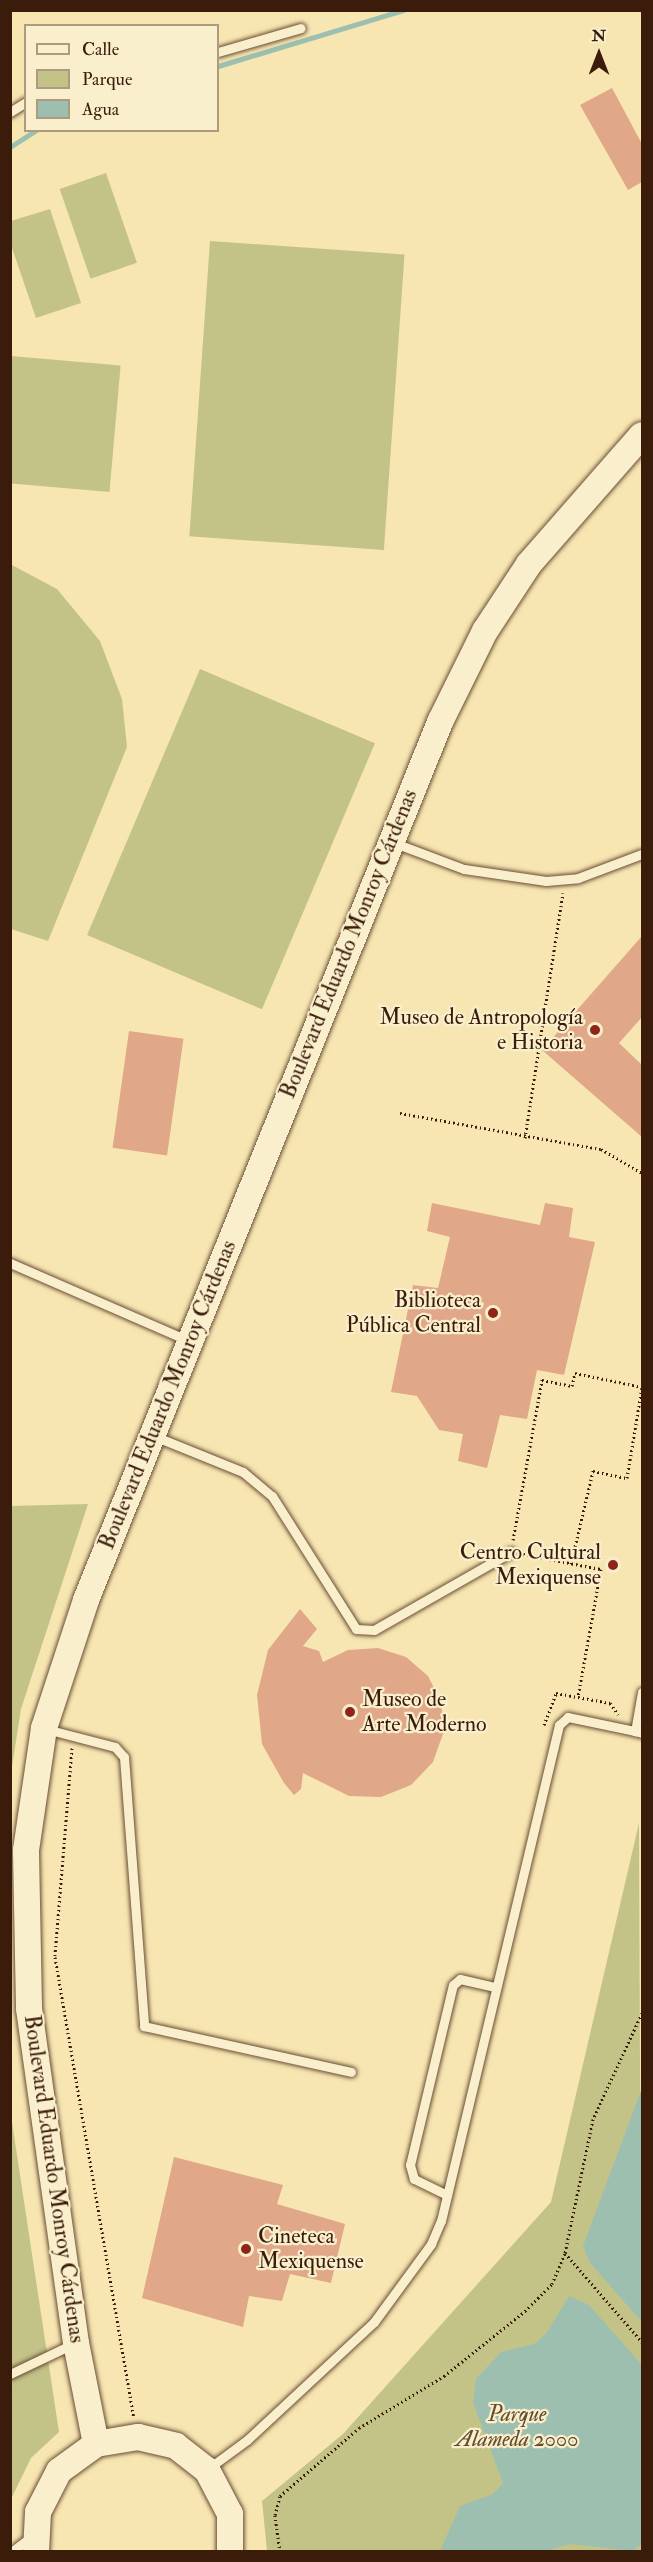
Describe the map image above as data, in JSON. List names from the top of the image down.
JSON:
{
  "streets": {
    "main road": ["Boulevard Eduardo Monroy Cárdenas"]
  },
  "parks": ["Parque Alameda 2000"],
  "places": [
    "Museo de Antropología e Historia",
    "Biblioteca Pública Central",
    "Centro Cultural Mexiquense",
    "Museo de Arte Moderno",
    "Cineteca Mexiquense"
  ],
  "legend": ["Calle", "Parque", "Agua"],
  "north": "top"
}
